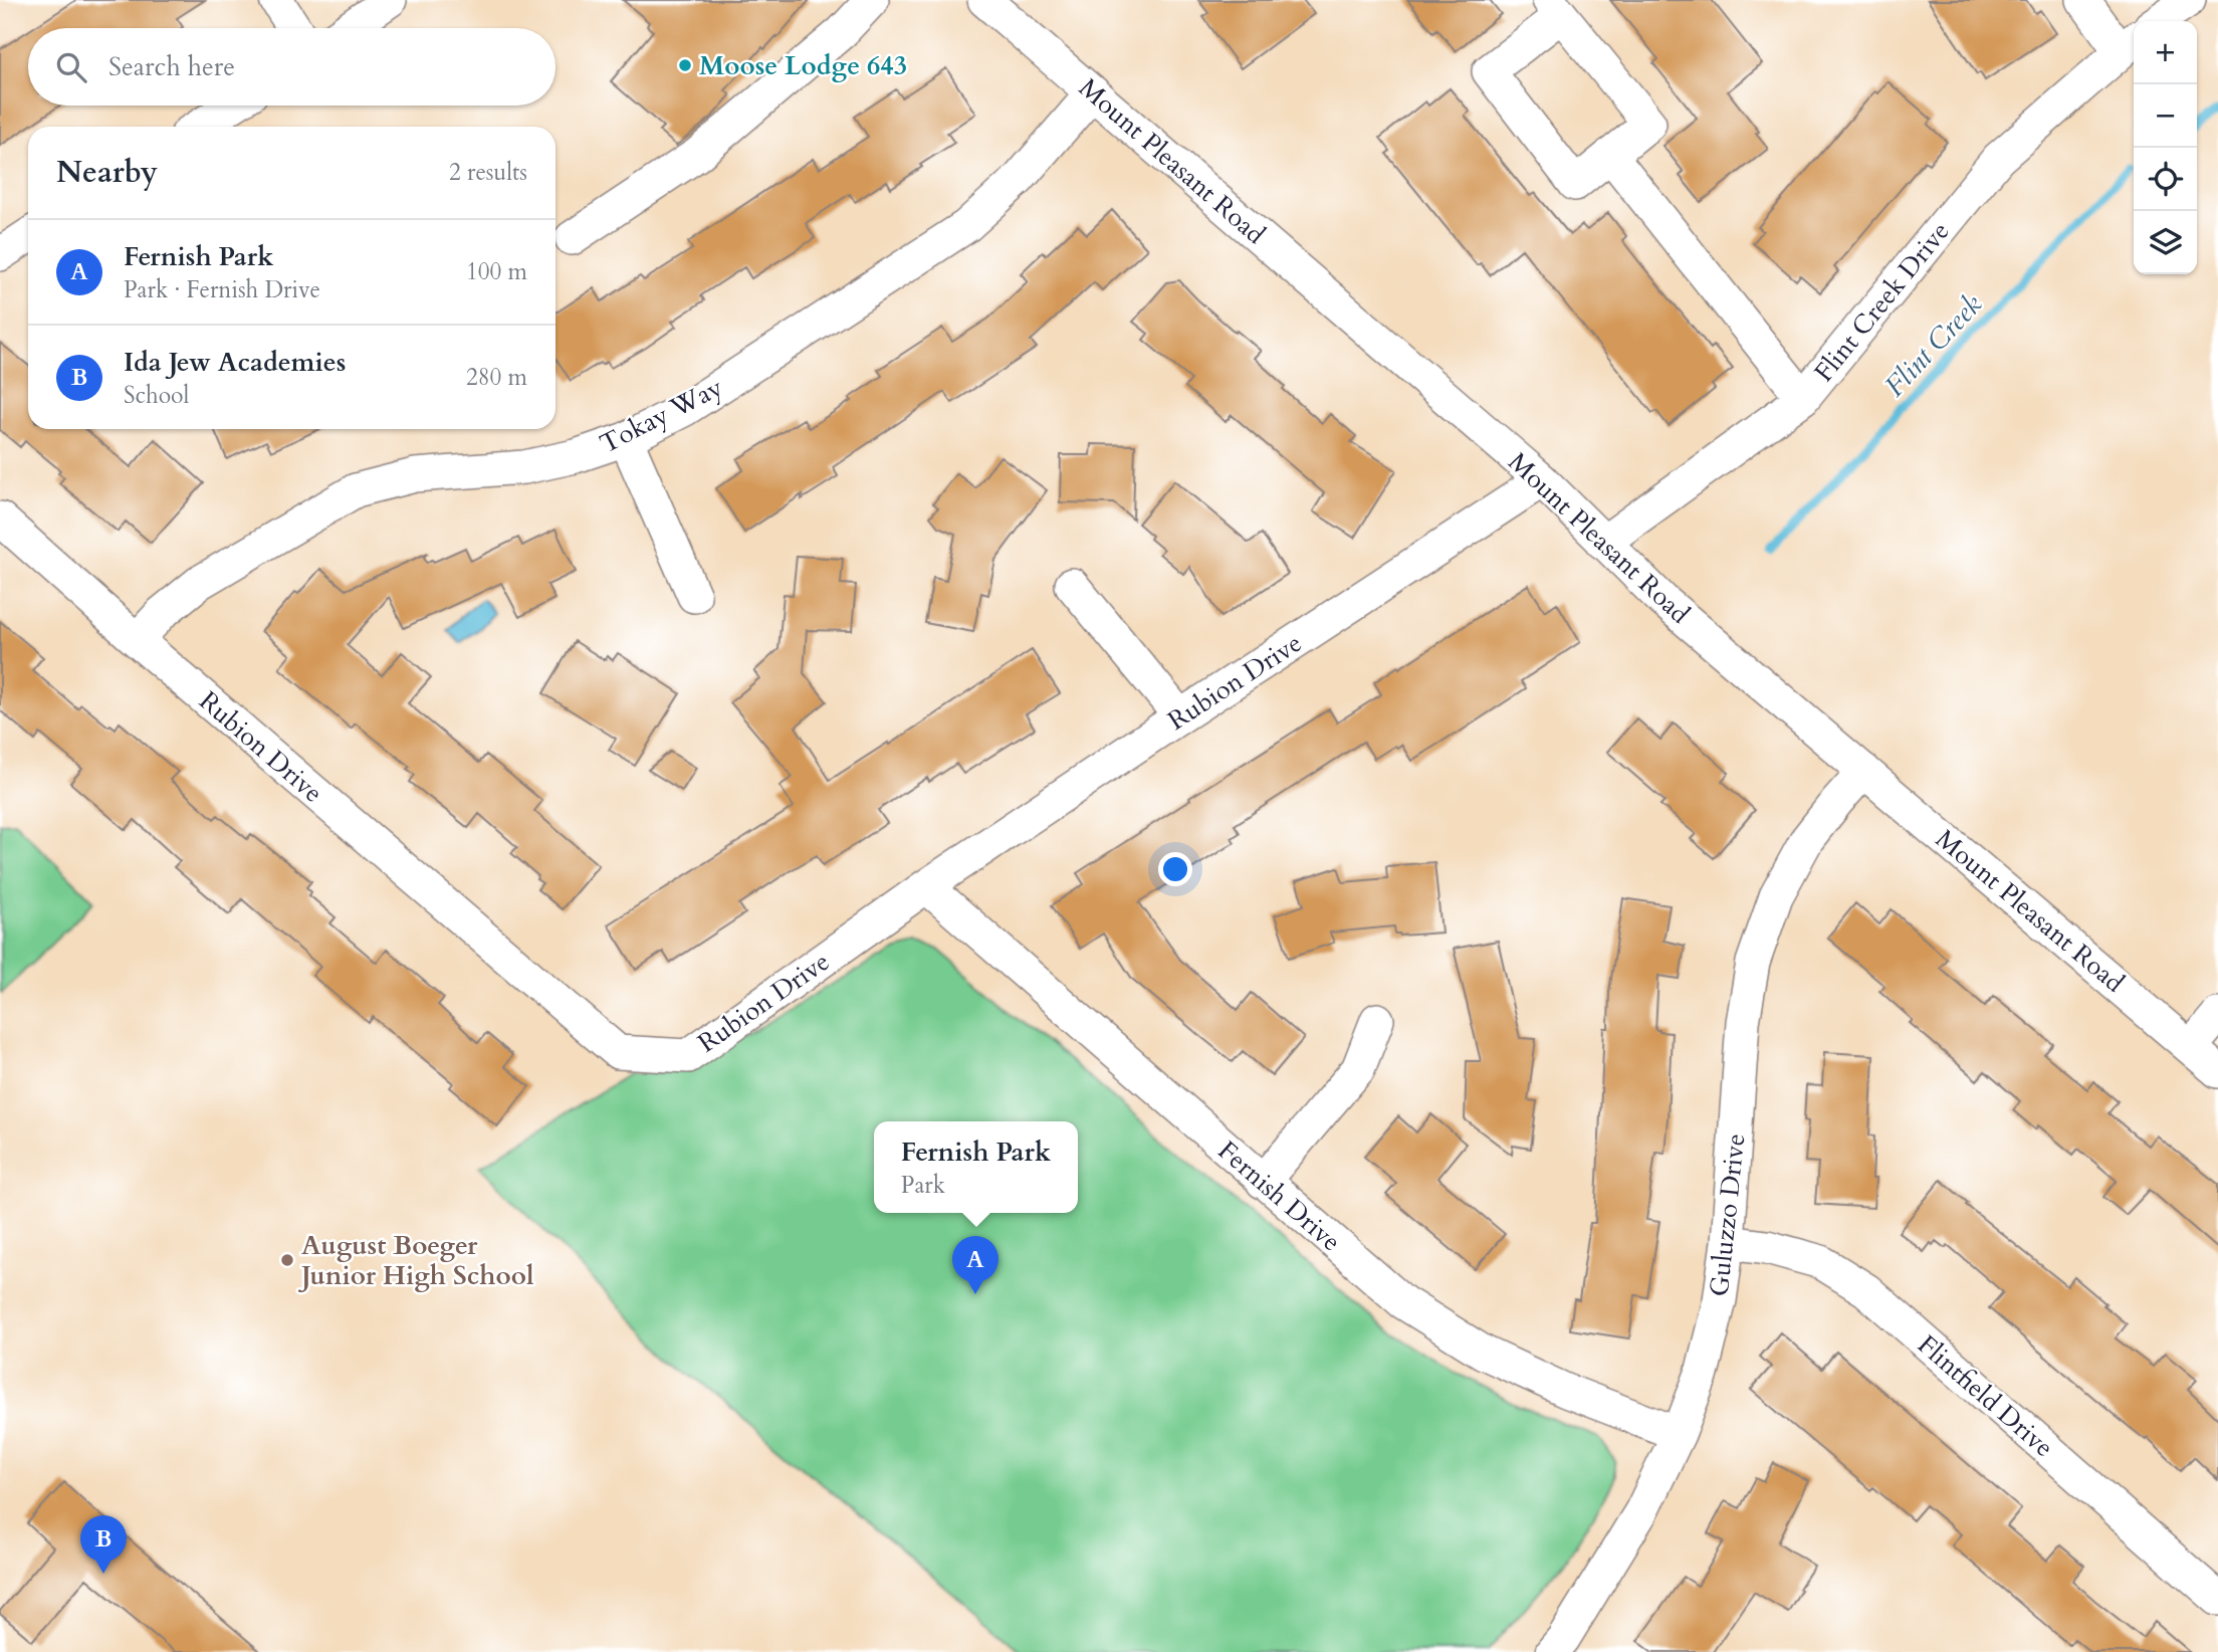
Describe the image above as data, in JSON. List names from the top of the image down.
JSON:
{
  "streets": {
    "street": [
      "Mount Pleasant Road",
      "Flint Creek Drive",
      "Tokay Way",
      "Rubion Drive",
      "Fernish Drive",
      "Guluzzo Drive",
      "Flintfield Drive"
    ]
  },
  "crossings": [
    ["Mount Pleasant Road", "Flint Creek Drive"],
    ["Mount Pleasant Road", "Tokay Way"],
    ["Mount Pleasant Road", "Rubion Drive"],
    ["Mount Pleasant Road", "Guluzzo Drive"],
    ["Tokay Way", "Rubion Drive"],
    ["Rubion Drive", "Fernish Drive"],
    ["Fernish Drive", "Guluzzo Drive"],
    ["Guluzzo Drive", "Flintfield Drive"]
  ],
  "water": ["Flint Creek"],
  "places": ["Moose Lodge 643", "August Boeger Junior High School"],
  "page": {
    "map_buttons": ["+", "−"],
    "search": "Search here",
    "heading": ["Nearby", "2 results"],
    "list": [
      {
        "mark": "A",
        "name": "Fernish Park",
        "note": "Park · Fernish Drive",
        "value": "100 m"
      },
      {
        "mark": "B",
        "name": "Ida Jew Academies",
        "note": "School",
        "value": "280 m"
      }
    ],
    "popup": ["Fernish Park", "Park"],
    "pins": ["A", "B"]
  }
}
